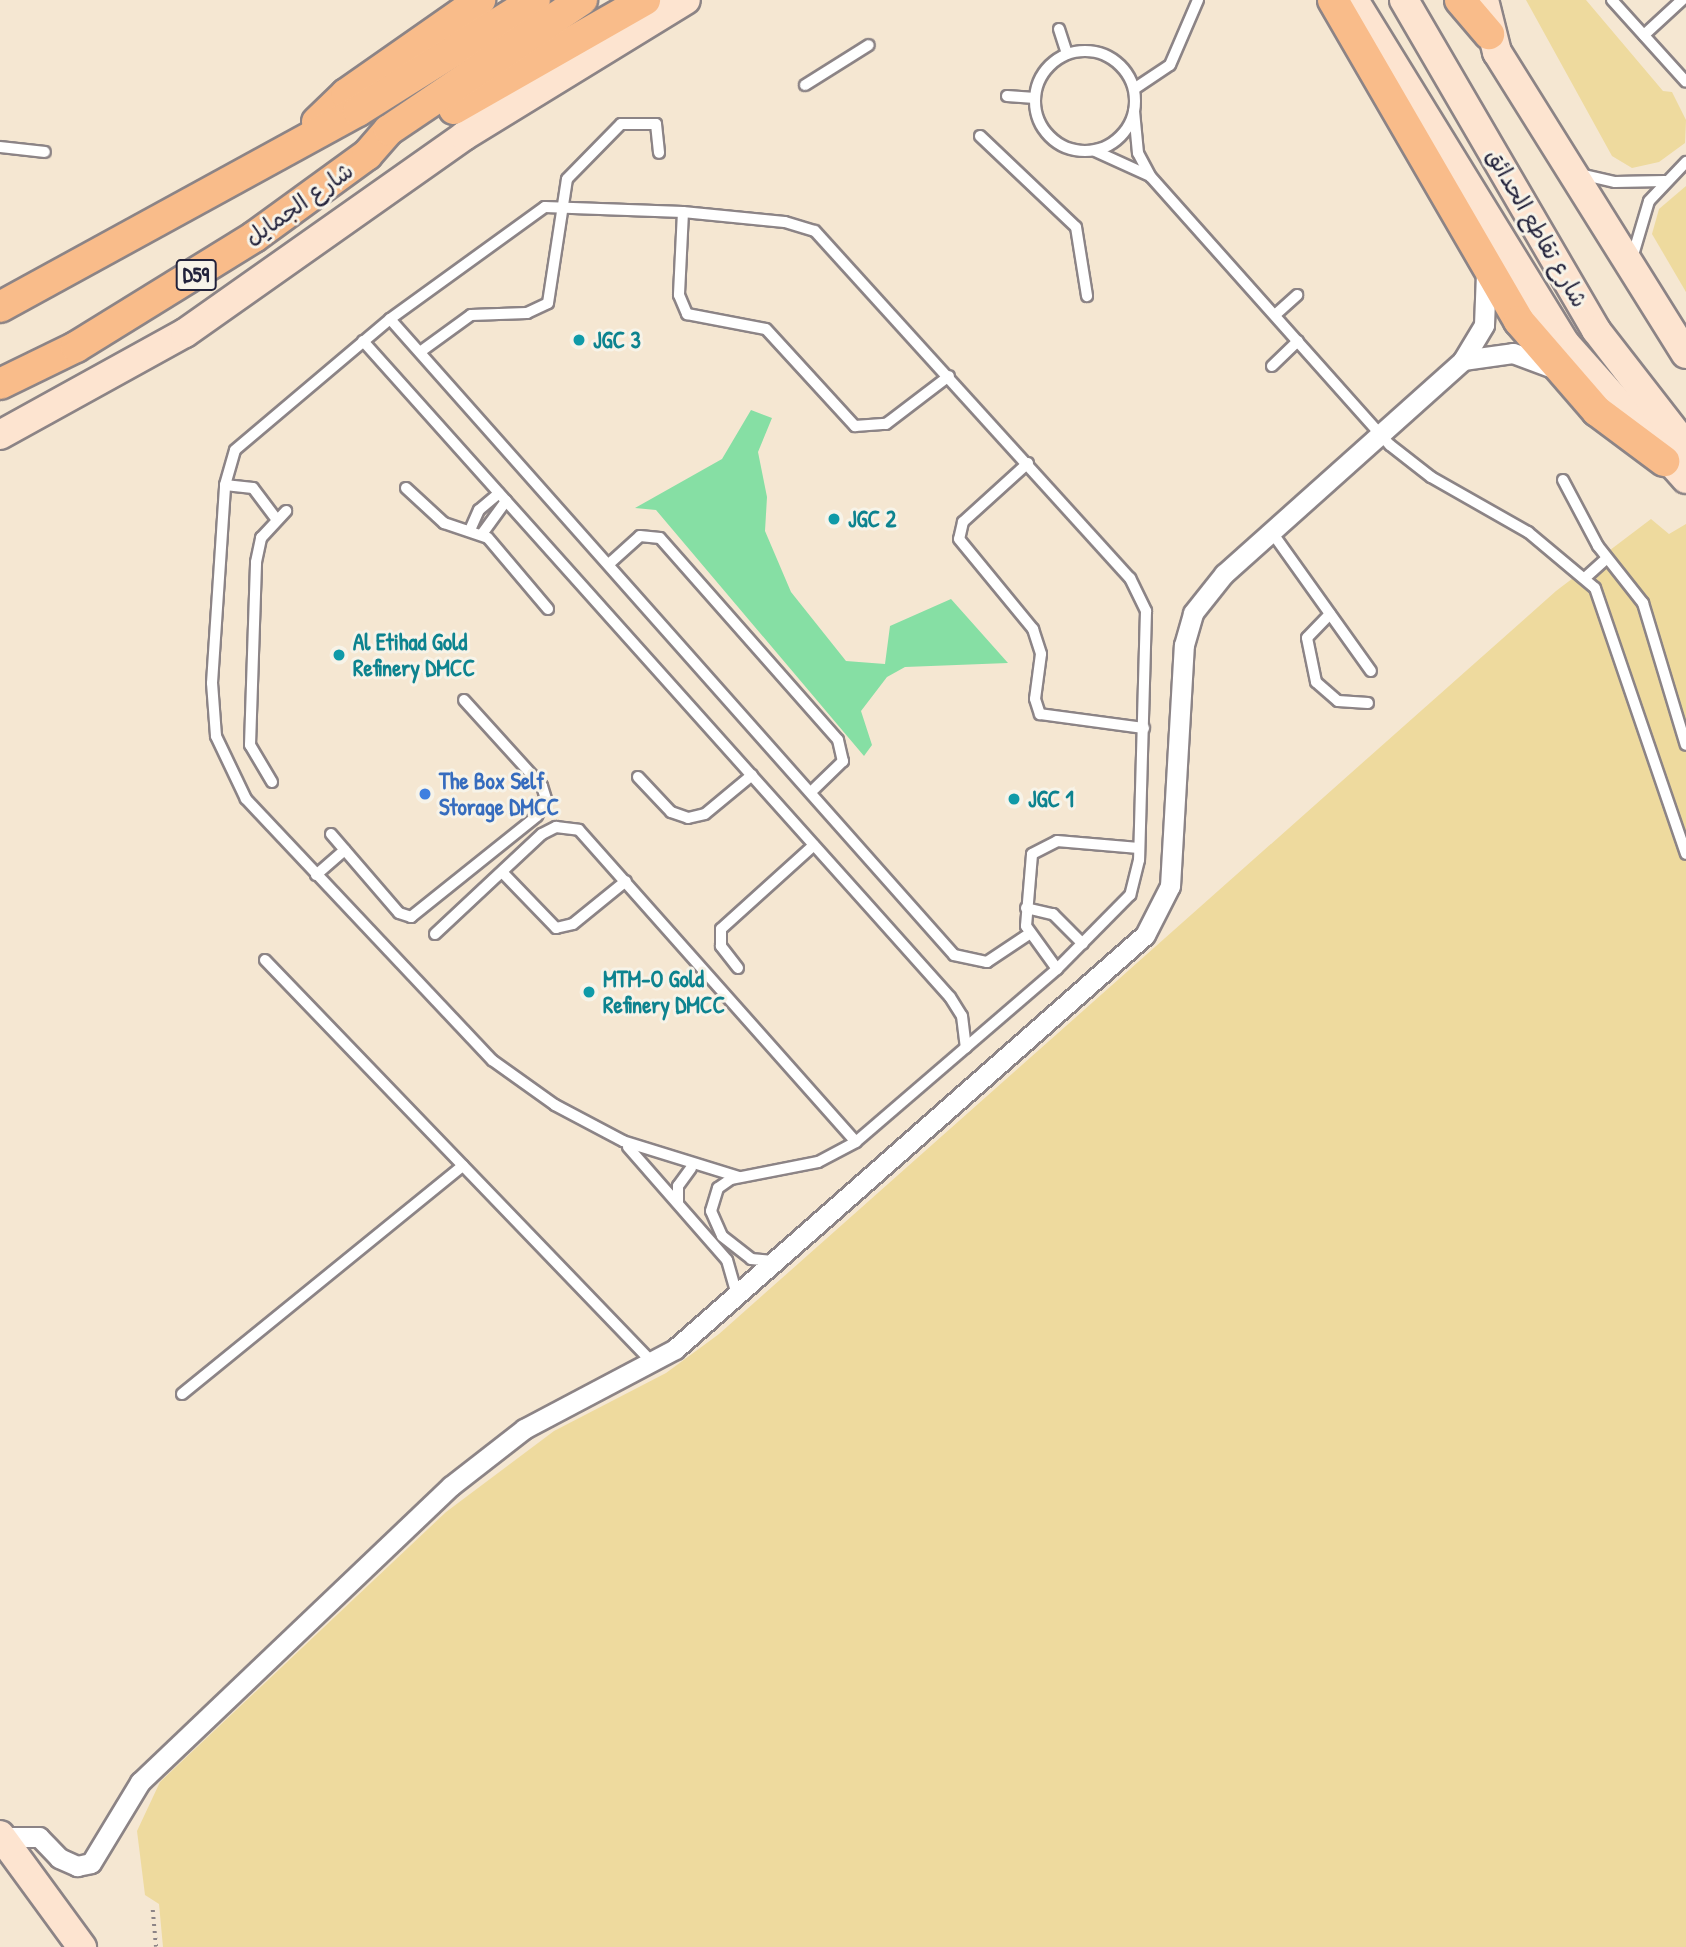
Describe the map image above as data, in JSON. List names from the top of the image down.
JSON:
{
  "streets": {
    "main road": ["شارع الجمايل", "شارع تقاطع الحدائق", "D59"]
  },
  "places": [
    "JGC 3",
    "JGC 2",
    "Al Etihad Gold Refinery DMCC",
    "The Box Self Storage DMCC",
    "JGC 1",
    "MTM-O Gold Refinery DMCC"
  ]
}
